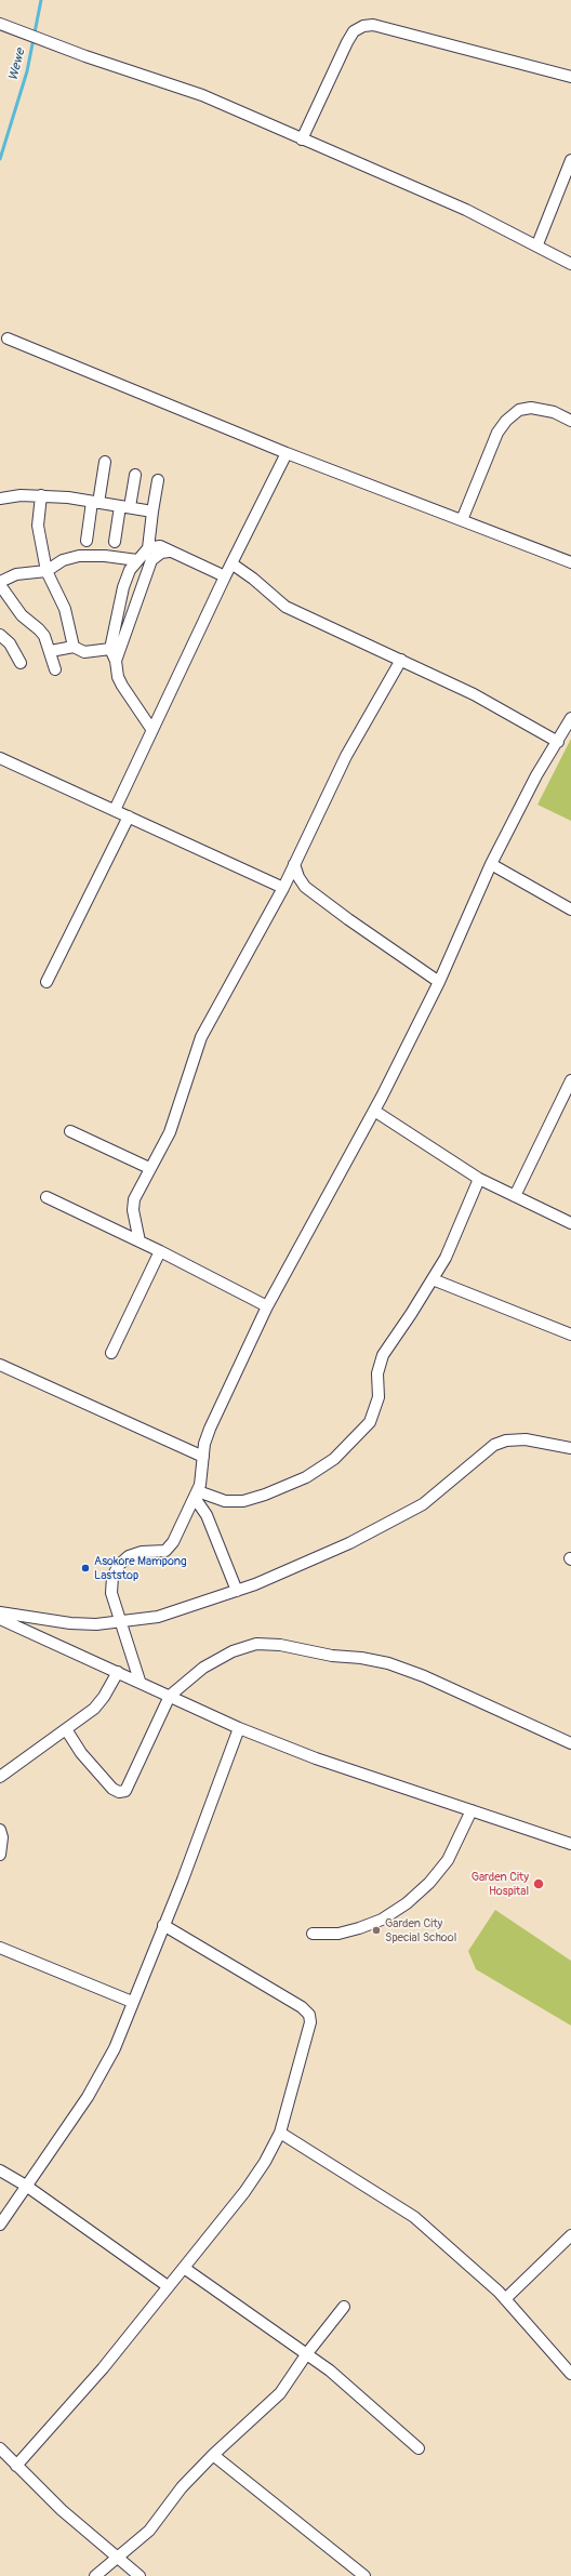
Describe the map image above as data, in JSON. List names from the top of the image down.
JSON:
{
  "water": ["Wewe"],
  "places": ["Asokore Mampong Laststop", "Garden City Hospital", "Garden City Special School"]
}
